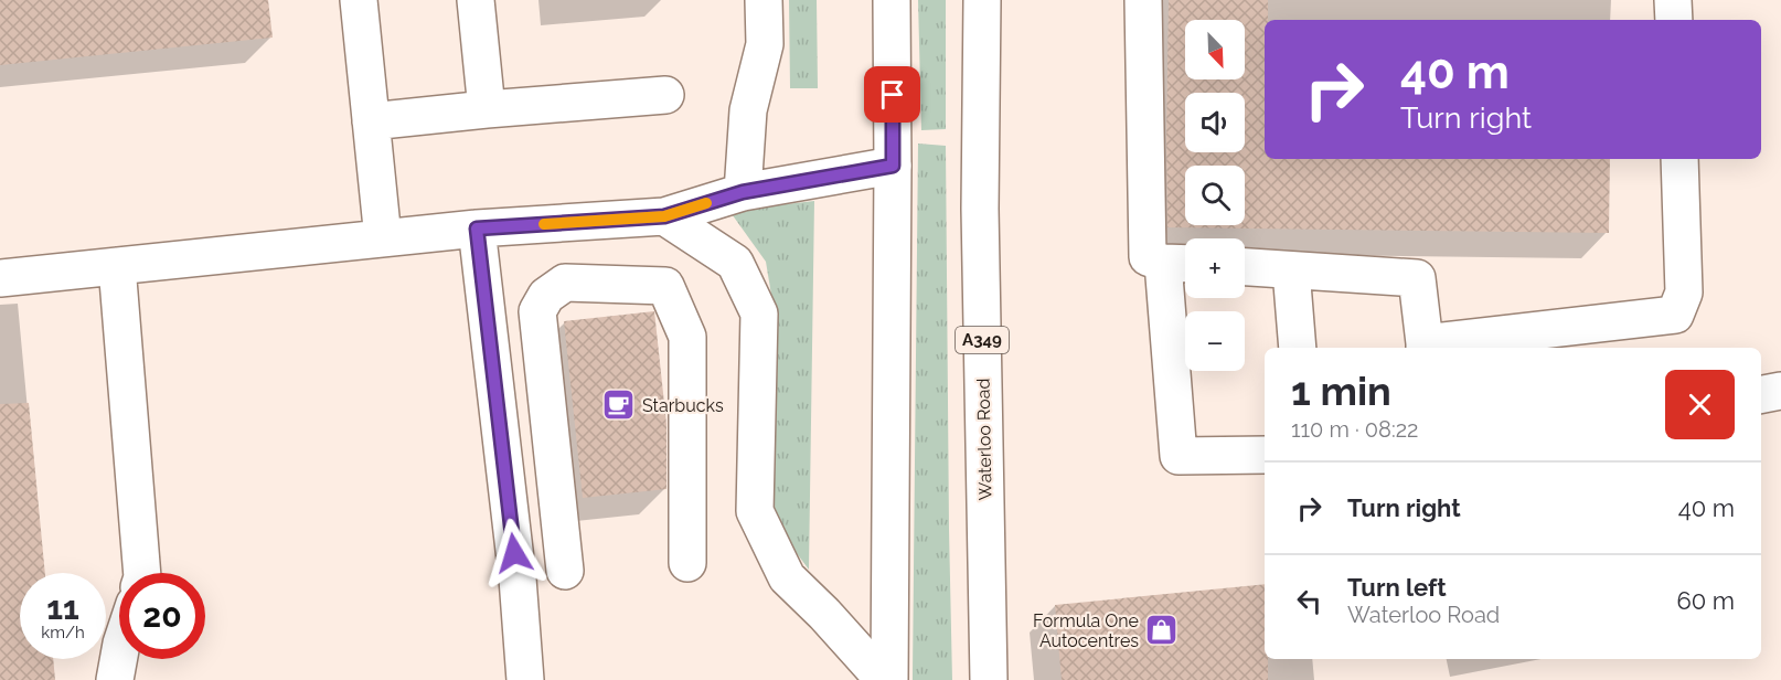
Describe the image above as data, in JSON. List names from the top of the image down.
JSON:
{
  "streets": {
    "main road": ["A349", "Waterloo Road"]
  },
  "places": {
    "cafe": ["Starbucks"],
    "shop": ["Formula One Autocentres"]
  },
  "north": "bottom right",
  "page": {
    "map_buttons": ["+", "−"],
    "turn": ["40 m", "Turn right"],
    "heading": ["1 min", "110 m · 08:22"],
    "list": [
      {
        "name": "Turn right",
        "value": "40 m"
      },
      {
        "name": "Turn left",
        "note": "Waterloo Road",
        "value": "60 m"
      }
    ],
    "speed": "11 km/h",
    "limit": "20"
  }
}
